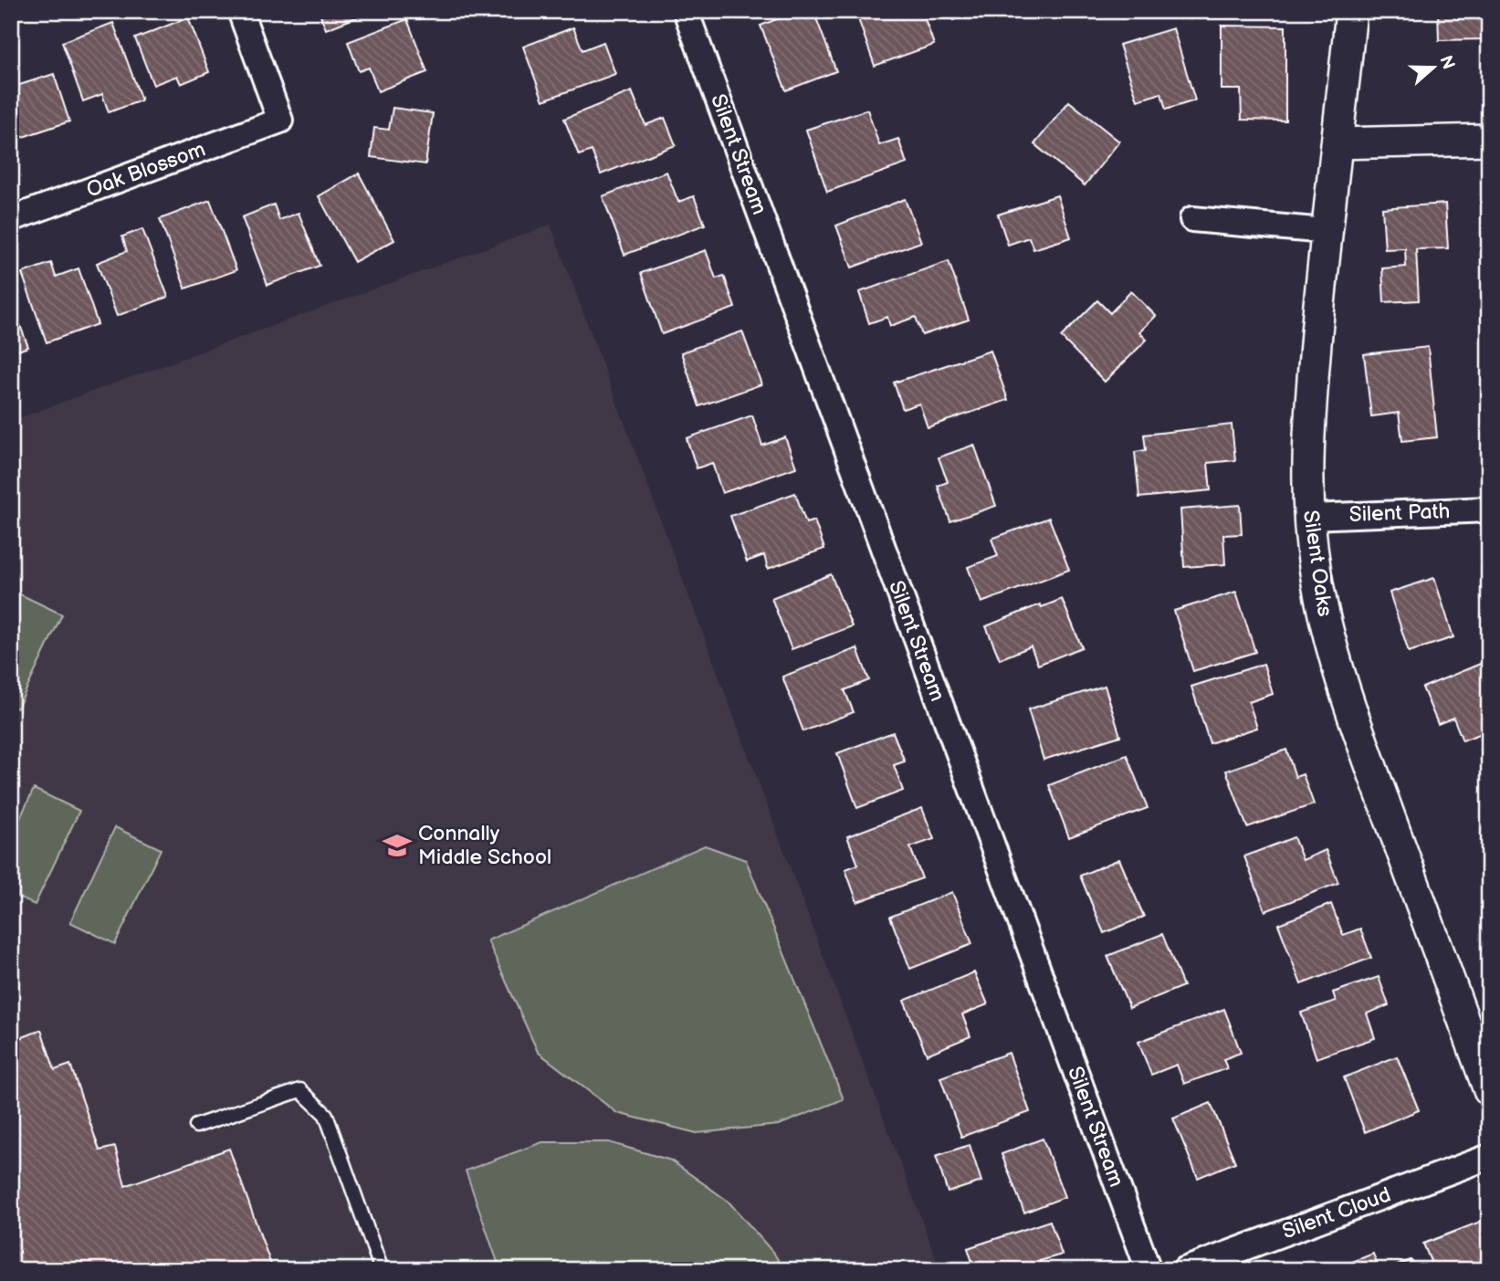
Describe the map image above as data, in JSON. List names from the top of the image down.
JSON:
{
  "streets": {
    "street": [
      "Silent Stream",
      "Oak Blossom",
      "Silent Path",
      "Silent Oaks",
      "Silent Cloud"
    ]
  },
  "crossings": [
    ["Silent Path", "Silent Oaks"]
  ],
  "places": {
    "school or university": ["Connally Middle School"]
  },
  "north": "right"
}
